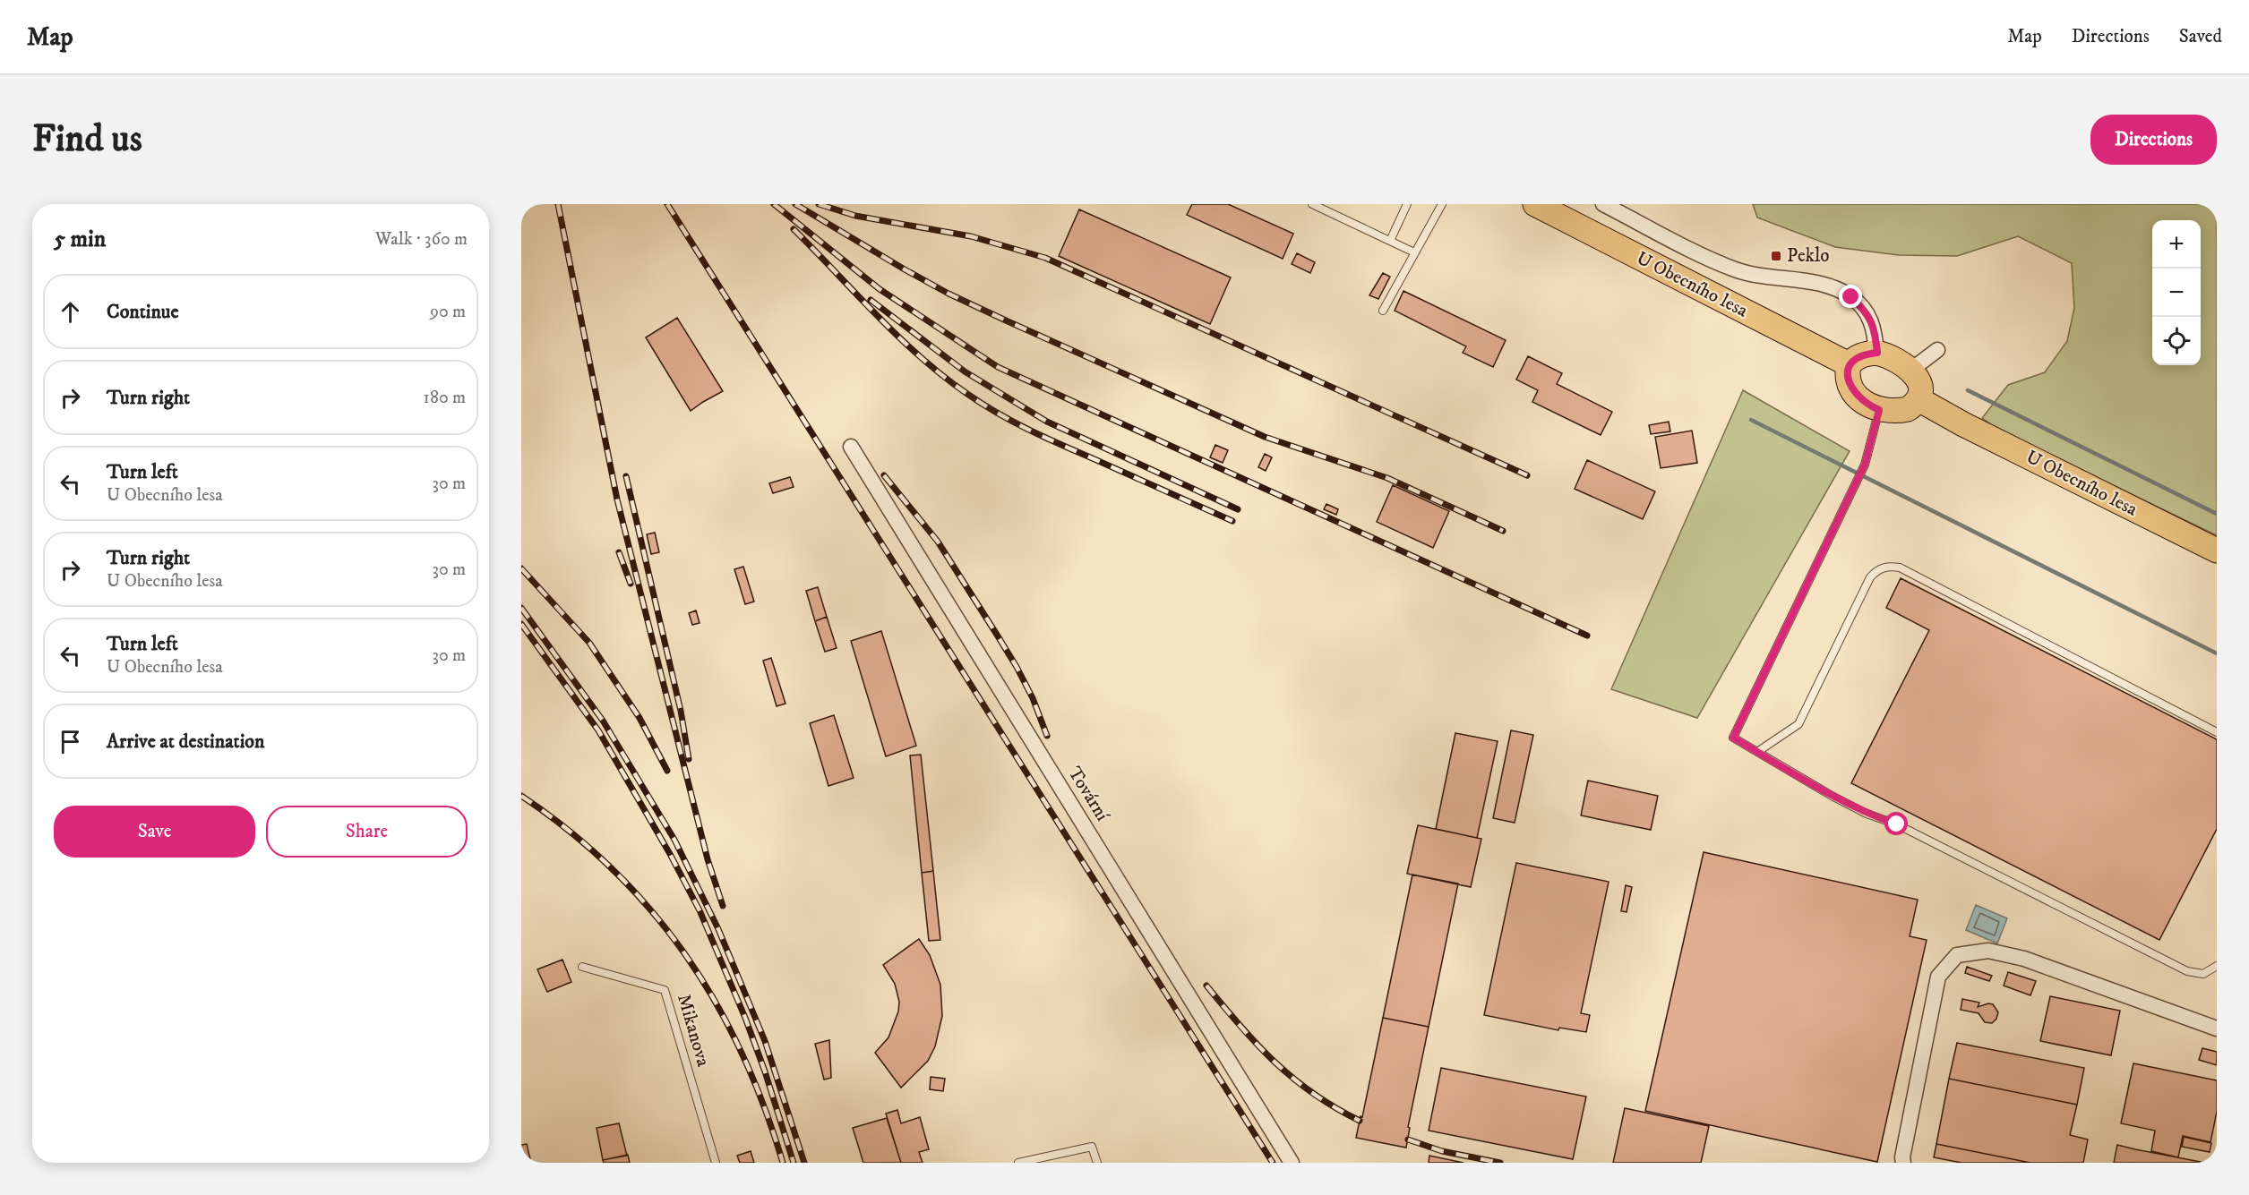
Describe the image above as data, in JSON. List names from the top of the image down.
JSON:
{
  "streets": {
    "main road": ["U Obecního lesa"],
    "street": ["Tovární"],
    "lane": ["Mikanova"]
  },
  "places": {
    "transit": ["Peklo"]
  },
  "page": {
    "header": "Map",
    "nav": ["Map", "Directions", "Saved"],
    "buttons": [
      "Directions",
      ["Save", "Share"]
    ],
    "title": "Find us",
    "heading": ["5 min", "Walk · 360 m"],
    "map_buttons": ["+", "−"],
    "list": [
      ["Continue", "90 m"],
      ["Turn right", "180 m"],
      ["Turn left", "U Obecního lesa", "30 m"],
      ["Turn right", "U Obecního lesa", "30 m"],
      ["Turn left", "U Obecního lesa", "30 m"],
      "Arrive at destination"
    ]
  }
}
